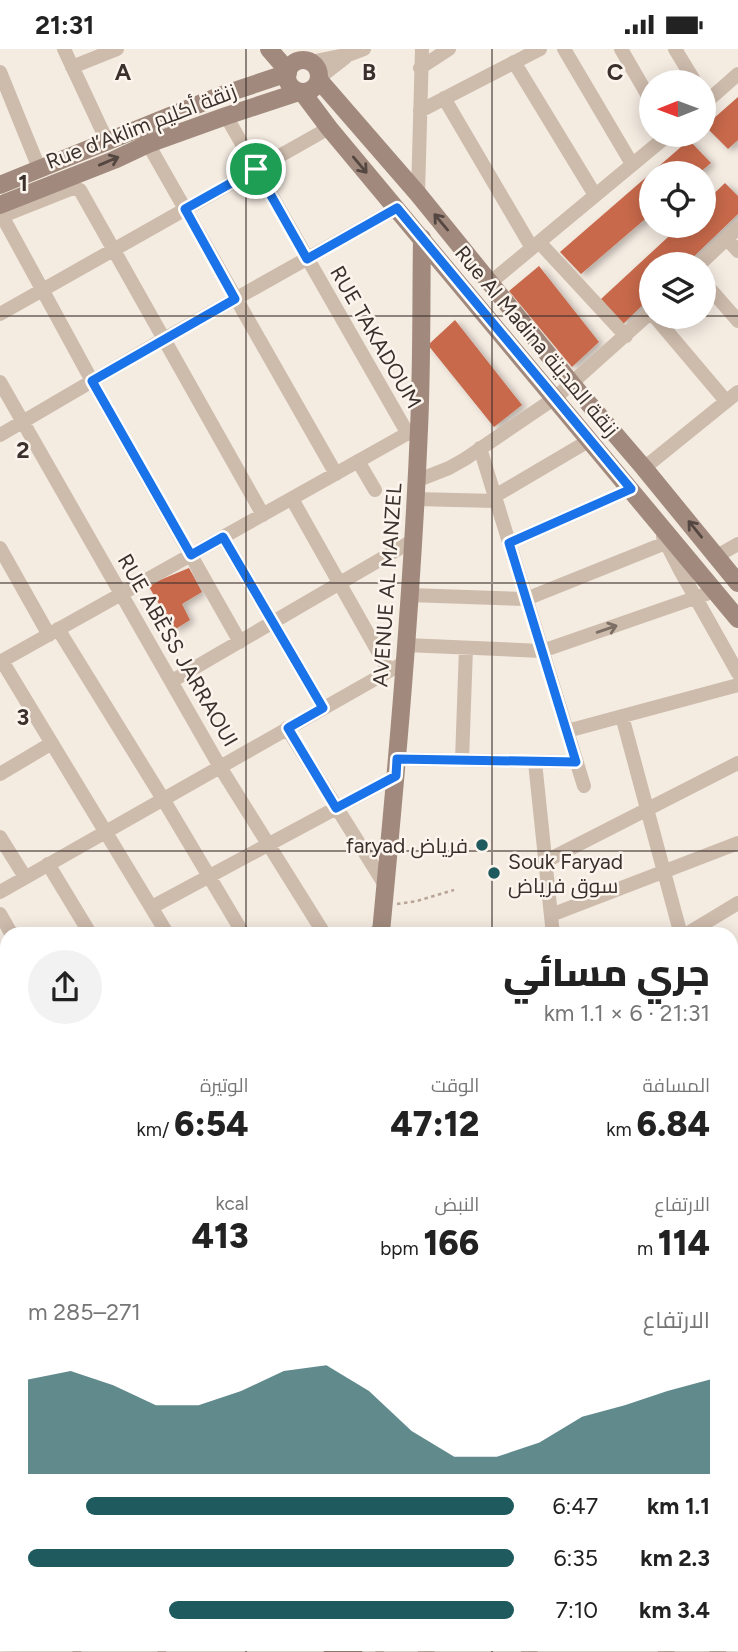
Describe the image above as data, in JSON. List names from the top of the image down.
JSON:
{
  "streets": {
    "main road": ["Rue d’Aklim زنقة أكليم", "Rue Al Madina زنقة المدينة", "AVENUE AL MANZEL"],
    "street": ["RUE TAKADOUM", "RUE ABÈSS JARRAOUI"]
  },
  "crossings": [
    ["Rue d’Aklim زنقة أكليم", "RUE TAKADOUM"],
    ["Rue d’Aklim زنقة أكليم", "Rue Al Madina زنقة المدينة"],
    ["RUE TAKADOUM", "AVENUE AL MANZEL"],
    ["Rue Al Madina زنقة المدينة", "AVENUE AL MANZEL"]
  ],
  "places": ["faryad فرياض", "Souk Faryad سوق فرياض"],
  "north": "left",
  "page": {
    "status": "21:31",
    "heading": ["جري مسائي", "21:31 · 6 × 1.1 km"],
    "stats": [
      ["المسافة", "6.84 km"],
      ["الوقت", "47:12"],
      ["الوتيرة", "6:54 /km"],
      ["الارتفاع", "114 m"],
      ["النبض", "166 bpm"],
      ["kcal", "413"]
    ],
    "chart": ["الارتفاع", "271–285 m"],
    "list": [
      {
        "name": "1.1 km",
        "note": "6:47"
      },
      {
        "name": "2.3 km",
        "note": "6:35"
      },
      {
        "name": "3.4 km",
        "note": "7:10"
      }
    ]
  },
  "grid": {
    "columns": ["A", "B", "C"],
    "rows": ["1", "2", "3"]
  }
}
